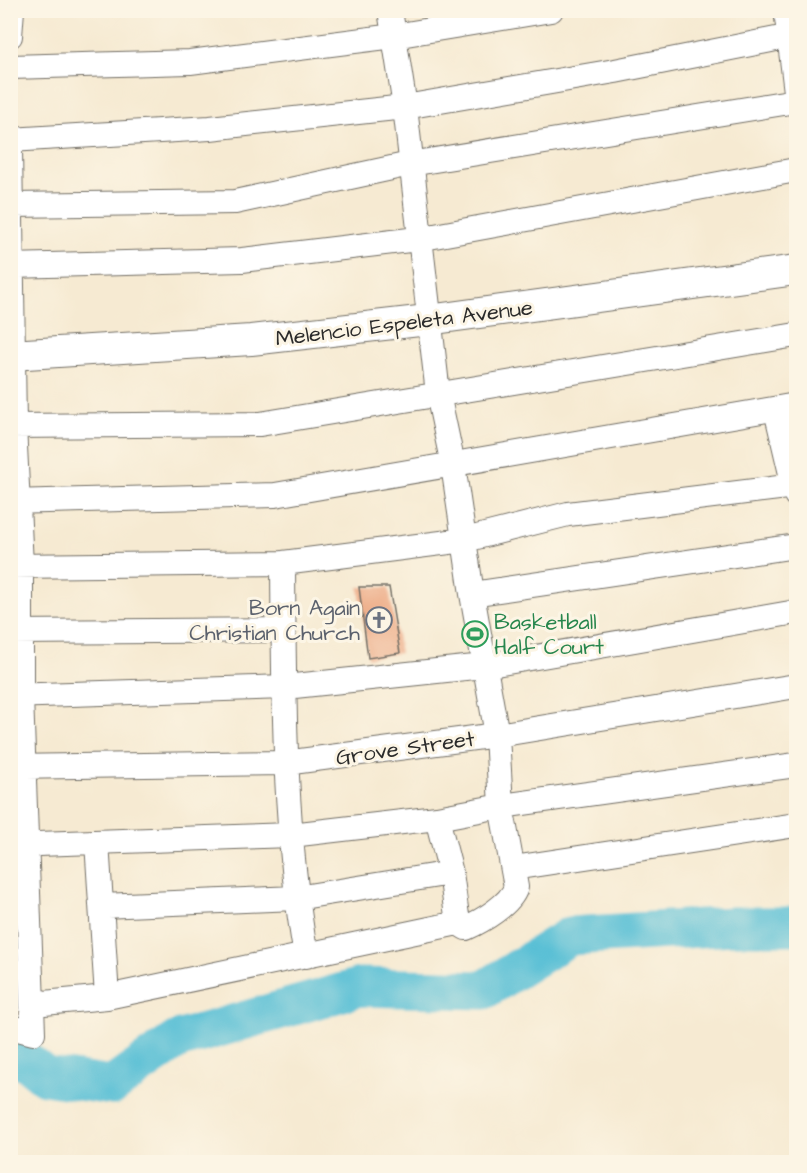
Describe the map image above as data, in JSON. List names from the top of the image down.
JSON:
{
  "streets": {
    "street": ["Melencio Espeleta Avenue", "Grove Street"]
  },
  "places": {
    "church": ["Born Again Christian Church"],
    "sports": ["Basketball Half Court"]
  }
}
